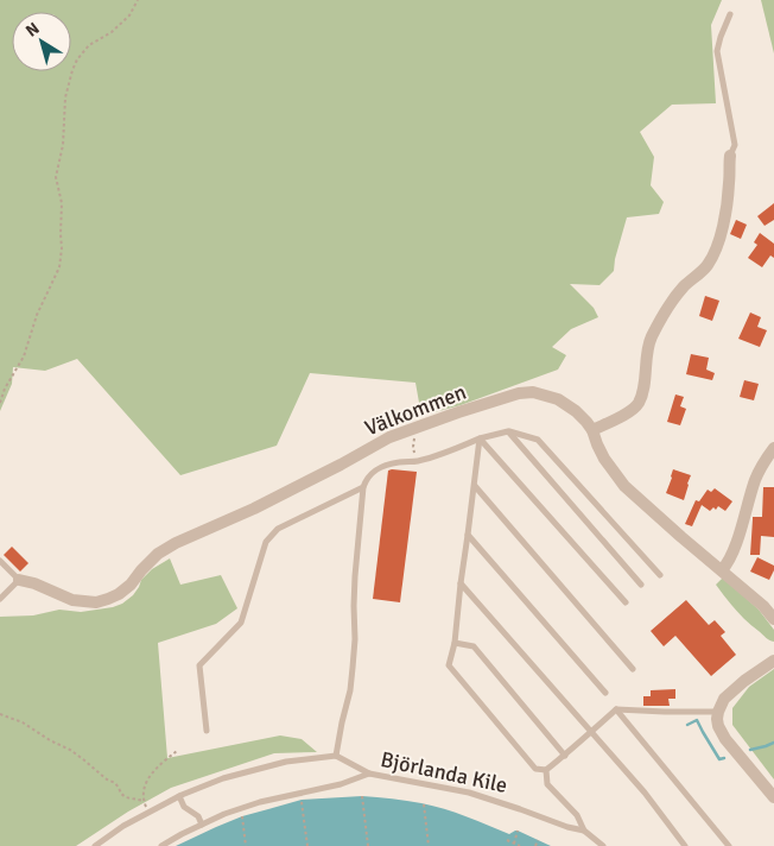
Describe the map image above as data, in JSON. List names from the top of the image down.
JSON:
{
  "streets": {
    "street": ["Välkommen"],
    "lane": ["Björlanda Kile"]
  },
  "north": "top left"
}
